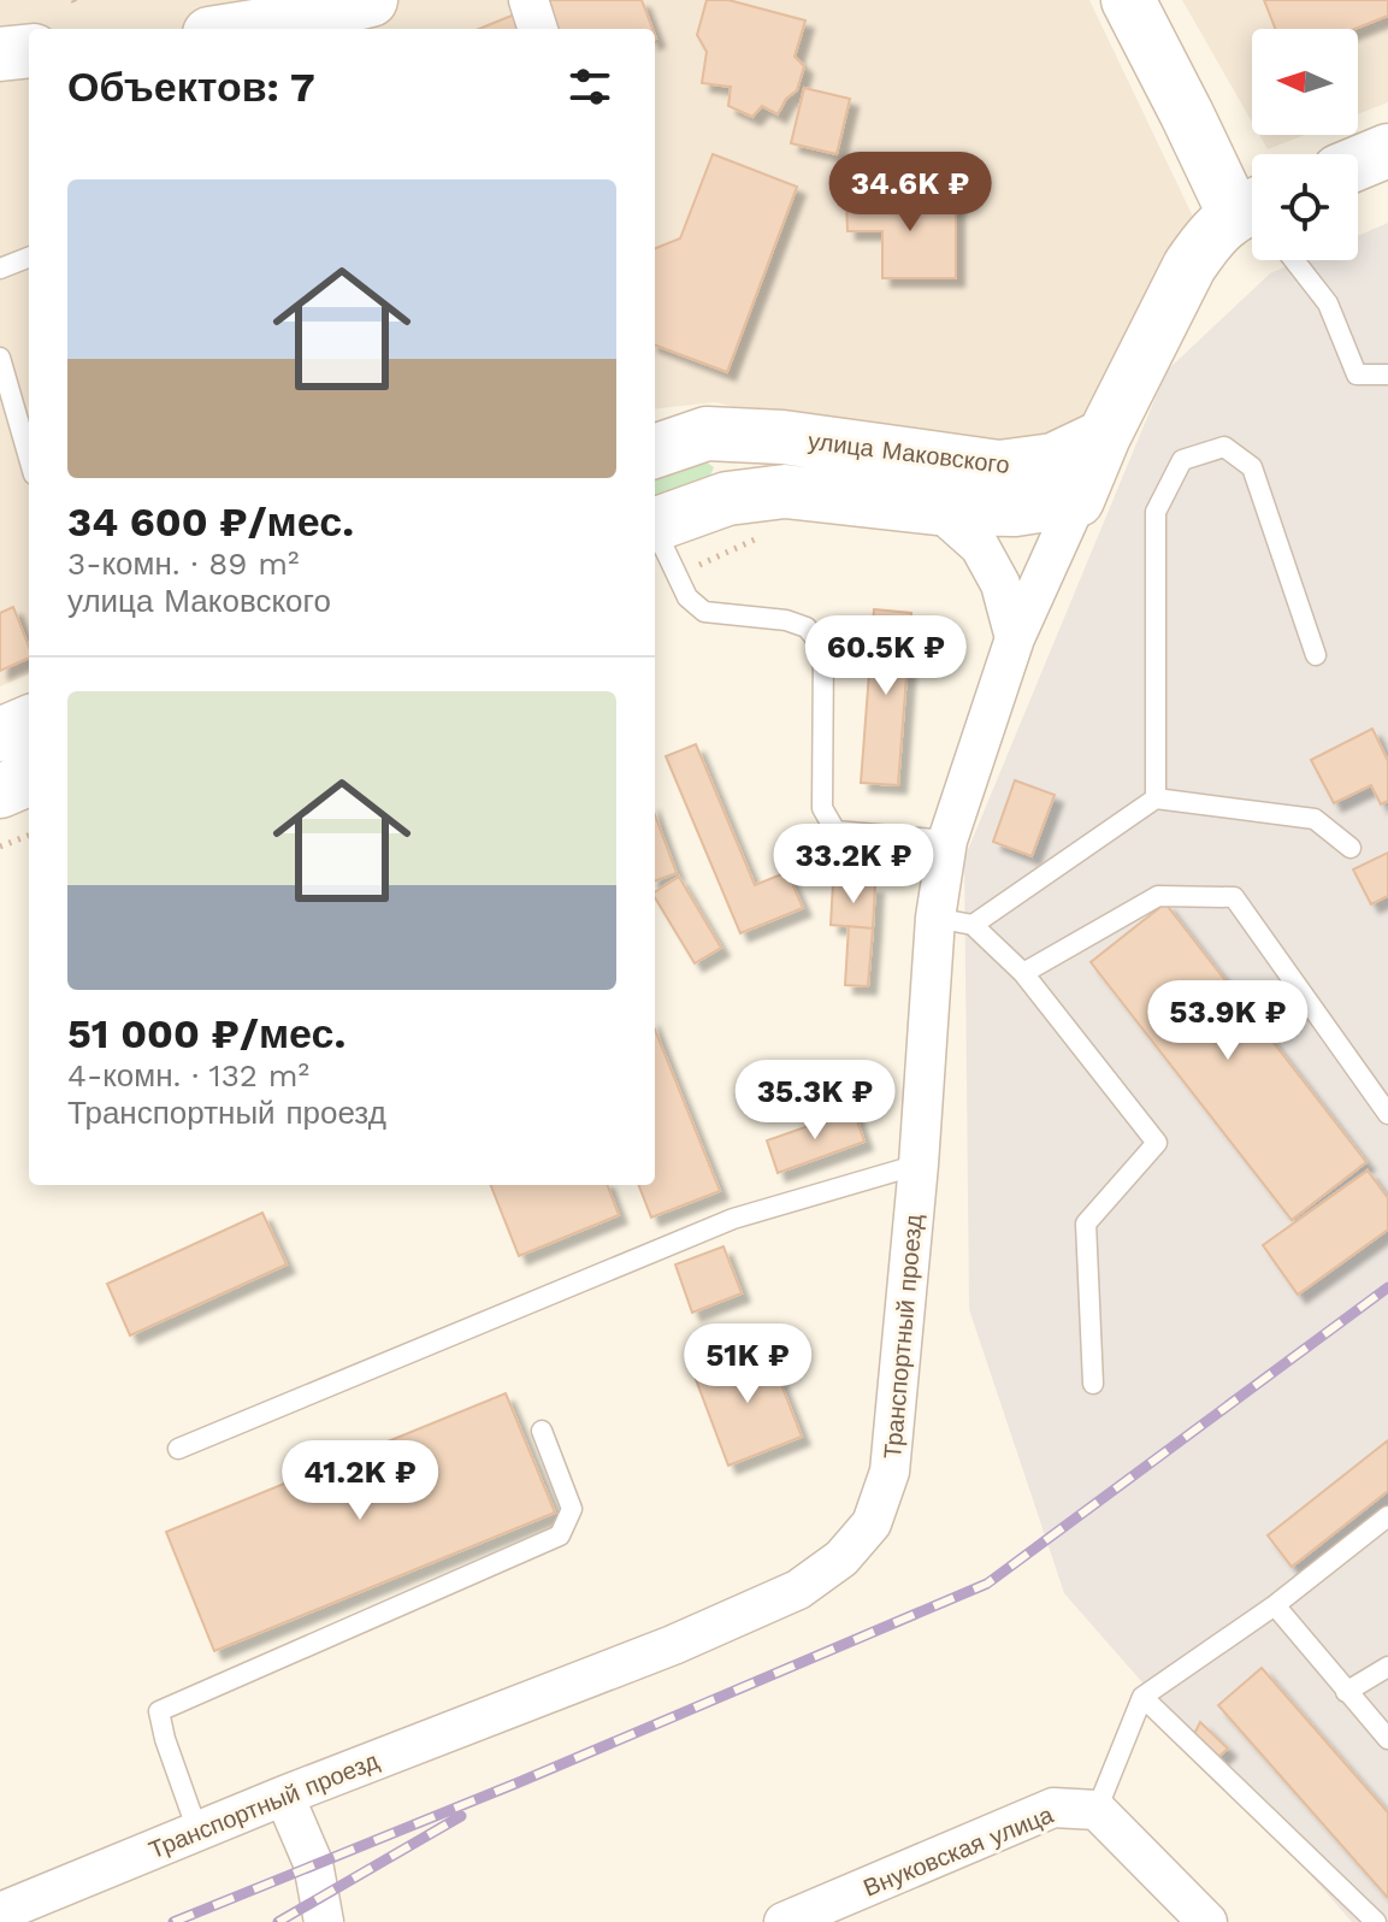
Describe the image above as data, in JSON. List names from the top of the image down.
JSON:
{
  "streets": {
    "main road": ["улица Маковского"],
    "street": ["Транспортный проезд", "Внуковская улица"]
  },
  "crossings": [
    ["улица Маковского", "Транспортный проезд"]
  ],
  "north": "left",
  "page": {
    "heading": "Объектов: 7",
    "list": [
      {
        "name": "34 600 ₽/мес.",
        "note": "3-комн. · 89 m² · улица Маковского"
      },
      {
        "name": "51 000 ₽/мес.",
        "note": "4-комн. · 132 m² · Транспортный проезд"
      }
    ],
    "price": [
      "34.6K ₽",
      "60.5K ₽",
      "33.2K ₽",
      "53.9K ₽",
      "35.3K ₽",
      "51K ₽",
      "41.2K ₽"
    ]
  }
}
